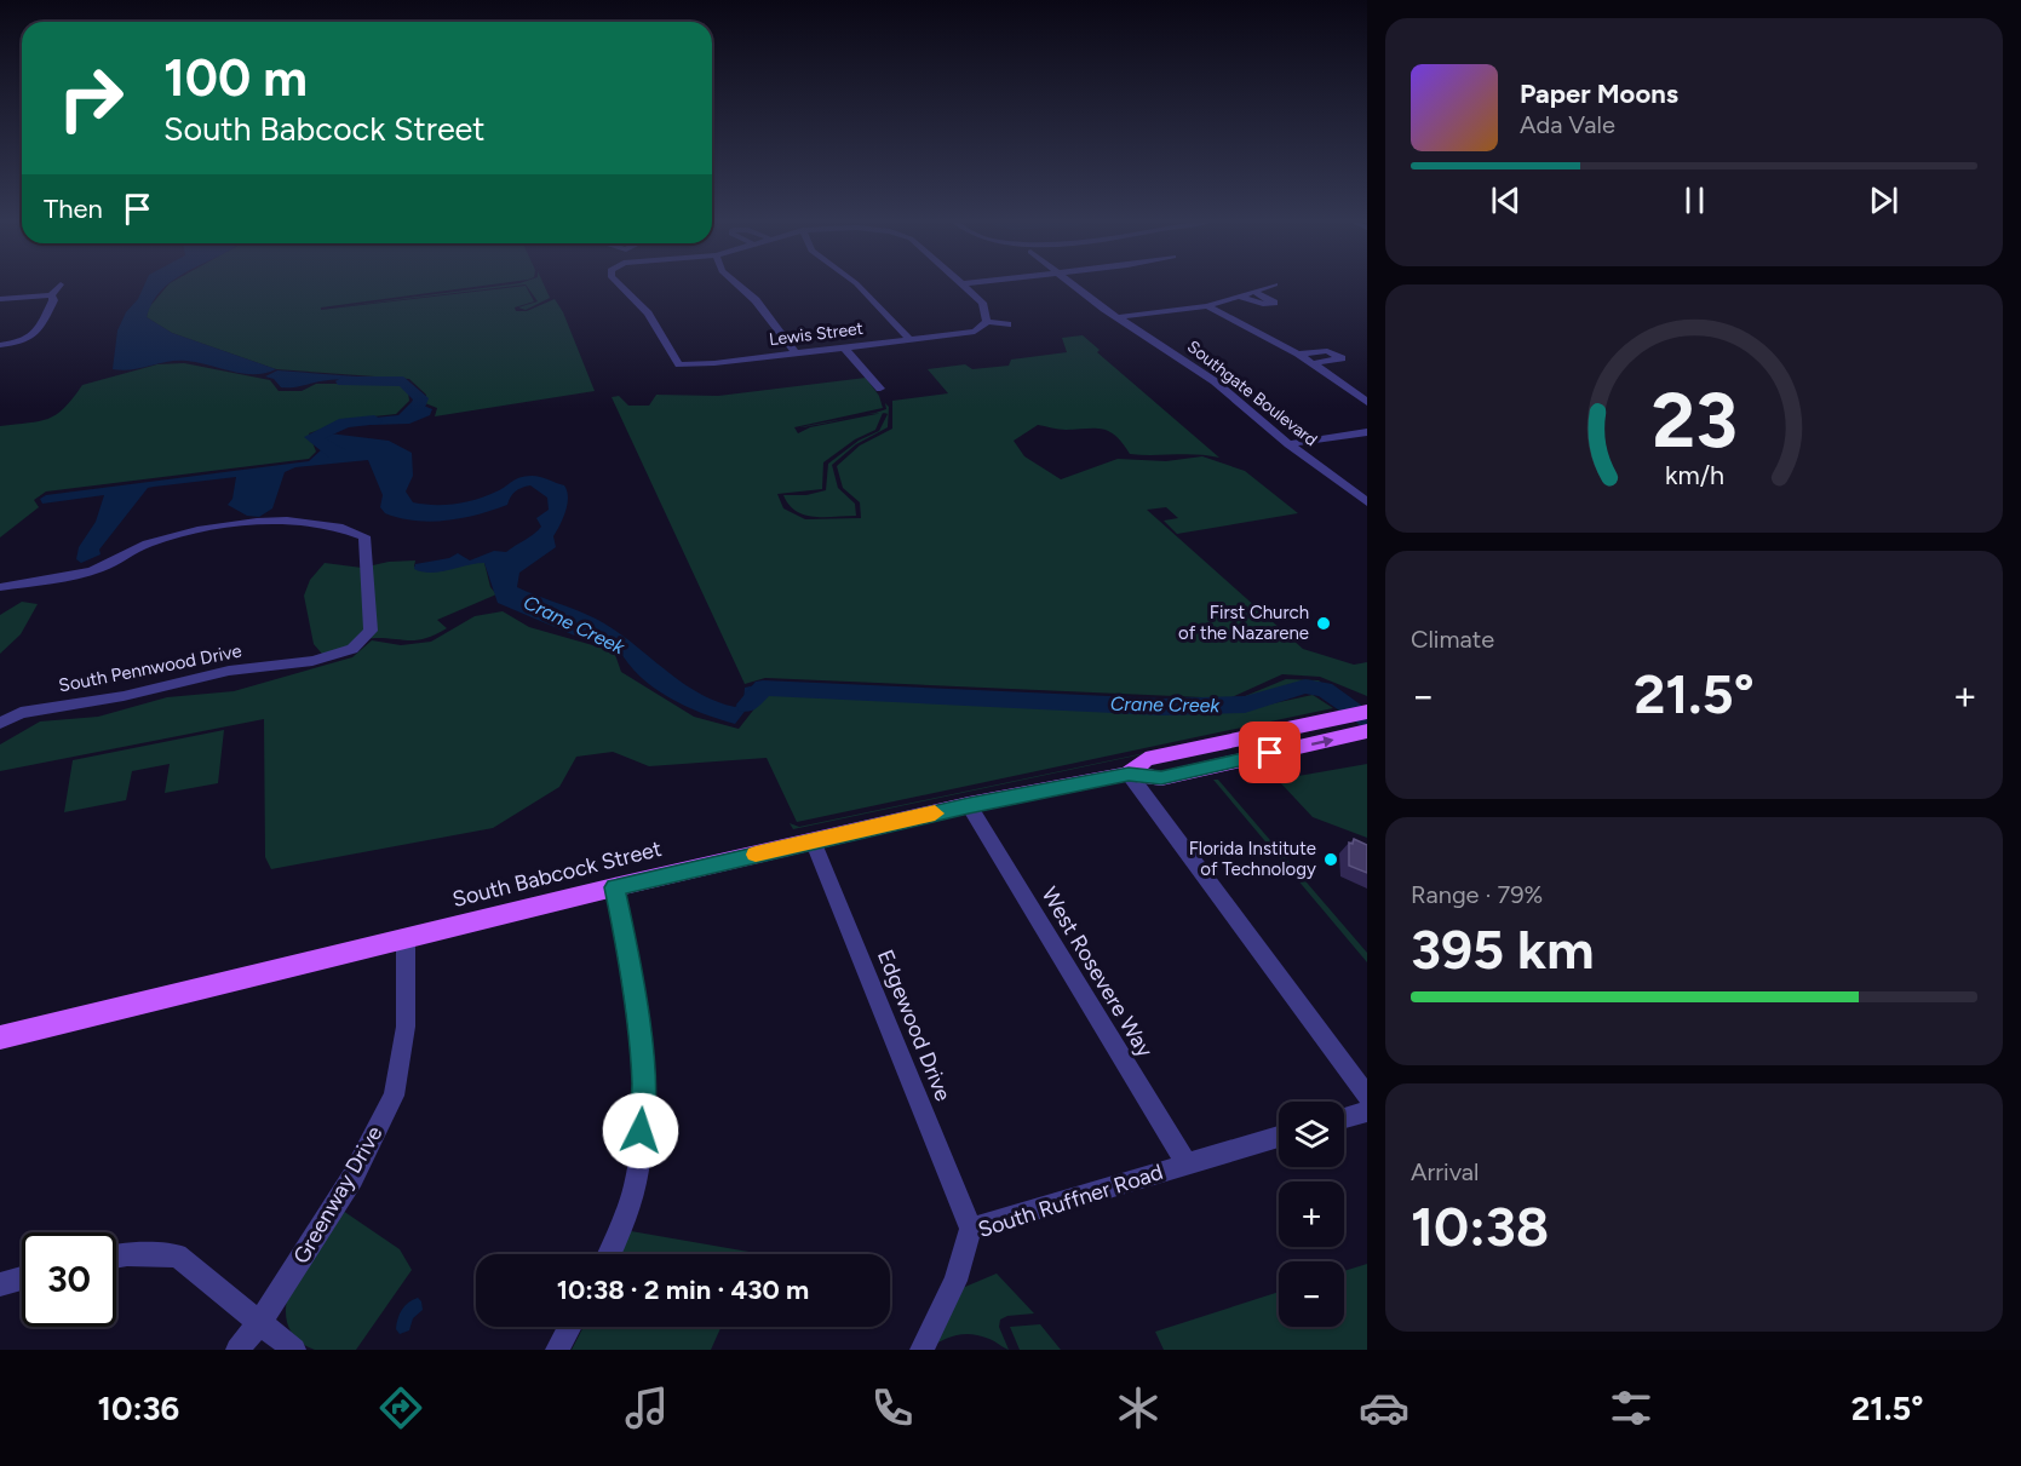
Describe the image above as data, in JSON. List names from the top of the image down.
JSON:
{
  "streets": {
    "main road": ["South Babcock Street"],
    "street": [
      "Lewis Street",
      "Southgate Boulevard",
      "South Pennwood Drive",
      "West Rosevere Way",
      "Edgewood Drive",
      "Greenway Drive",
      "South Ruffner Road"
    ]
  },
  "crossings": [
    ["South Babcock Street", "West Rosevere Way"],
    ["South Babcock Street", "Edgewood Drive"],
    ["South Babcock Street", "Greenway Drive"],
    ["West Rosevere Way", "South Ruffner Road"],
    ["Edgewood Drive", "South Ruffner Road"]
  ],
  "water": ["Crane Creek"],
  "places": ["First Church of the Nazarene", "Florida Institute of Technology"],
  "page": {
    "turn": ["100 m", "South Babcock Street"],
    "song": ["Paper Moons", "Ada Vale"],
    "then": "Then",
    "tile": [
      "Climate",
      ["Range · 79%", "395 km"],
      ["Arrival", "10:38"]
    ],
    "heat": ["−", "21.5°", "+"],
    "map_buttons": ["+", "−"],
    "limit": "30",
    "trip": "10:38 · 2 min · 430 m",
    "tabs": ["10:36", "21.5°"],
    "gauge": ["23", "km/h"]
  }
}
